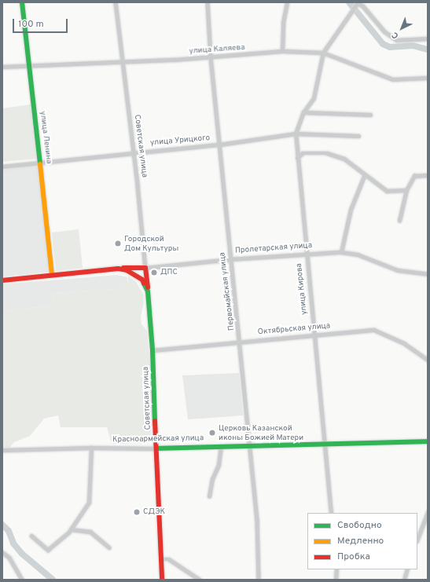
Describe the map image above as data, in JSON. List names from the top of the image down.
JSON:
{
  "streets": {
    "main road": [
      "улица Ленина",
      "Советская улица",
      "Пролетарская улица",
      "Красноармейская улица"
    ],
    "street": [
      "улица Каляева",
      "улица Урицкого",
      "улица Кирова",
      "Первомайская улица",
      "Октябрьская улица"
    ]
  },
  "crossings": [
    ["улица Каляева", "улица Ленина"],
    ["улица Каляева", "Советская улица"],
    ["улица Каляева", "улица Кирова"],
    ["улица Каляева", "Первомайская улица"],
    ["улица Ленина", "улица Урицкого"],
    ["улица Ленина", "Пролетарская улица"],
    ["улица Урицкого", "Советская улица"],
    ["улица Урицкого", "улица Кирова"],
    ["улица Урицкого", "Первомайская улица"],
    ["Советская улица", "Пролетарская улица"],
    ["Советская улица", "Октябрьская улица"],
    ["Советская улица", "Красноармейская улица"],
    ["Пролетарская улица", "улица Кирова"],
    ["Пролетарская улица", "Первомайская улица"],
    ["улица Кирова", "Октябрьская улица"],
    ["улица Кирова", "Красноармейская улица"],
    ["Первомайская улица", "Октябрьская улица"],
    ["Первомайская улица", "Красноармейская улица"]
  ],
  "places": [
    "Городской Дом Культуры",
    "ДПС",
    "Церковь Казанской иконы Божией Матери",
    "СДЭК"
  ],
  "legend": ["Свободно", "Медленно", "Пробка"],
  "scale_bar": "100 m",
  "north": "bottom left"
}
